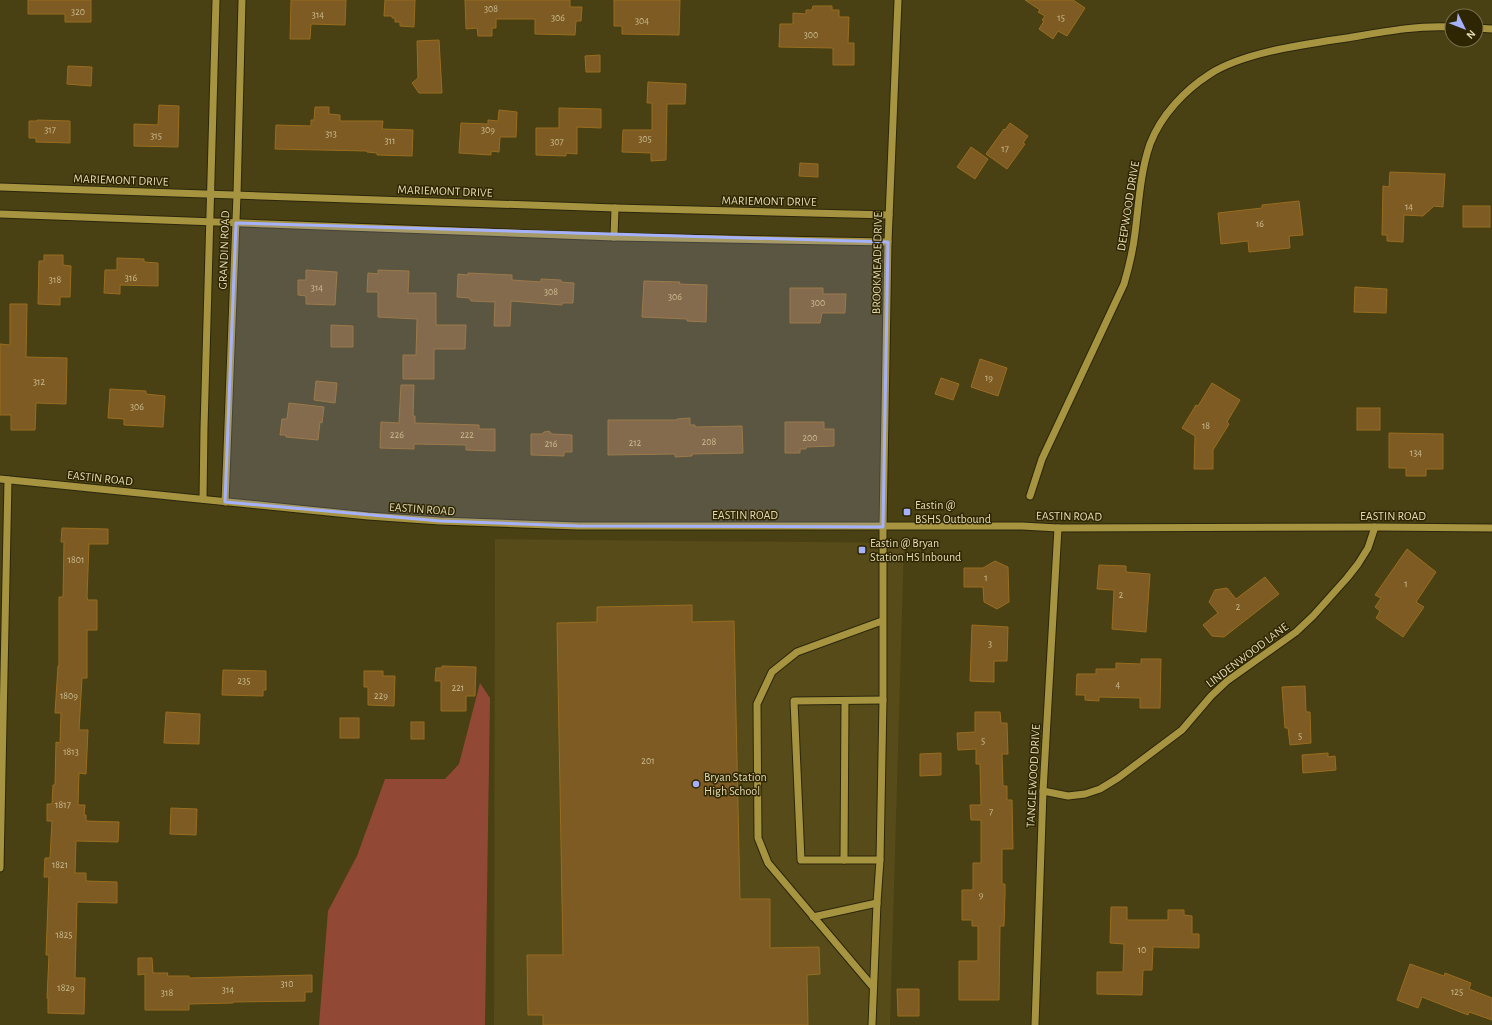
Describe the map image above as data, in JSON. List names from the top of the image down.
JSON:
{
  "streets": {
    "street": [
      "MARIEMONT DRIVE",
      "DEEPWOOD DRIVE",
      "GRANDIN ROAD",
      "BROOKMEADE DRIVE",
      "EASTIN ROAD",
      "LINDENWOOD LANE",
      "TANGLEWOOD DRIVE"
    ]
  },
  "crossings": [
    ["MARIEMONT DRIVE", "GRANDIN ROAD"],
    ["MARIEMONT DRIVE", "BROOKMEADE DRIVE"],
    ["GRANDIN ROAD", "EASTIN ROAD"],
    ["BROOKMEADE DRIVE", "EASTIN ROAD"],
    ["EASTIN ROAD", "LINDENWOOD LANE"],
    ["EASTIN ROAD", "TANGLEWOOD DRIVE"],
    ["LINDENWOOD LANE", "TANGLEWOOD DRIVE"]
  ],
  "places": {
    "transit": ["Eastin @ BSHS Outbound", "Eastin @ Bryan Station HS Inbound"],
    "other": ["Bryan Station High School"]
  },
  "house_numbers": [
    "308",
    "320",
    "314",
    "306",
    "15",
    "304",
    "300",
    "317",
    "309",
    "313",
    "315",
    "305",
    "311",
    "307",
    "17",
    "14",
    "16",
    "316",
    "318",
    "314",
    "308",
    "306",
    "300",
    "19",
    "312",
    "306",
    "18",
    "226",
    "222",
    "200",
    "208",
    "212",
    "216",
    "134",
    "1801",
    "1",
    "1",
    "2",
    "2",
    "3",
    "235",
    "4",
    "221",
    "1809",
    "229",
    "5",
    "5",
    "1813",
    "201",
    "1817",
    "7",
    "1821",
    "9",
    "1825",
    "10",
    "310",
    "1829",
    "314",
    "125",
    "318"
  ],
  "north": "bottom right"
}
